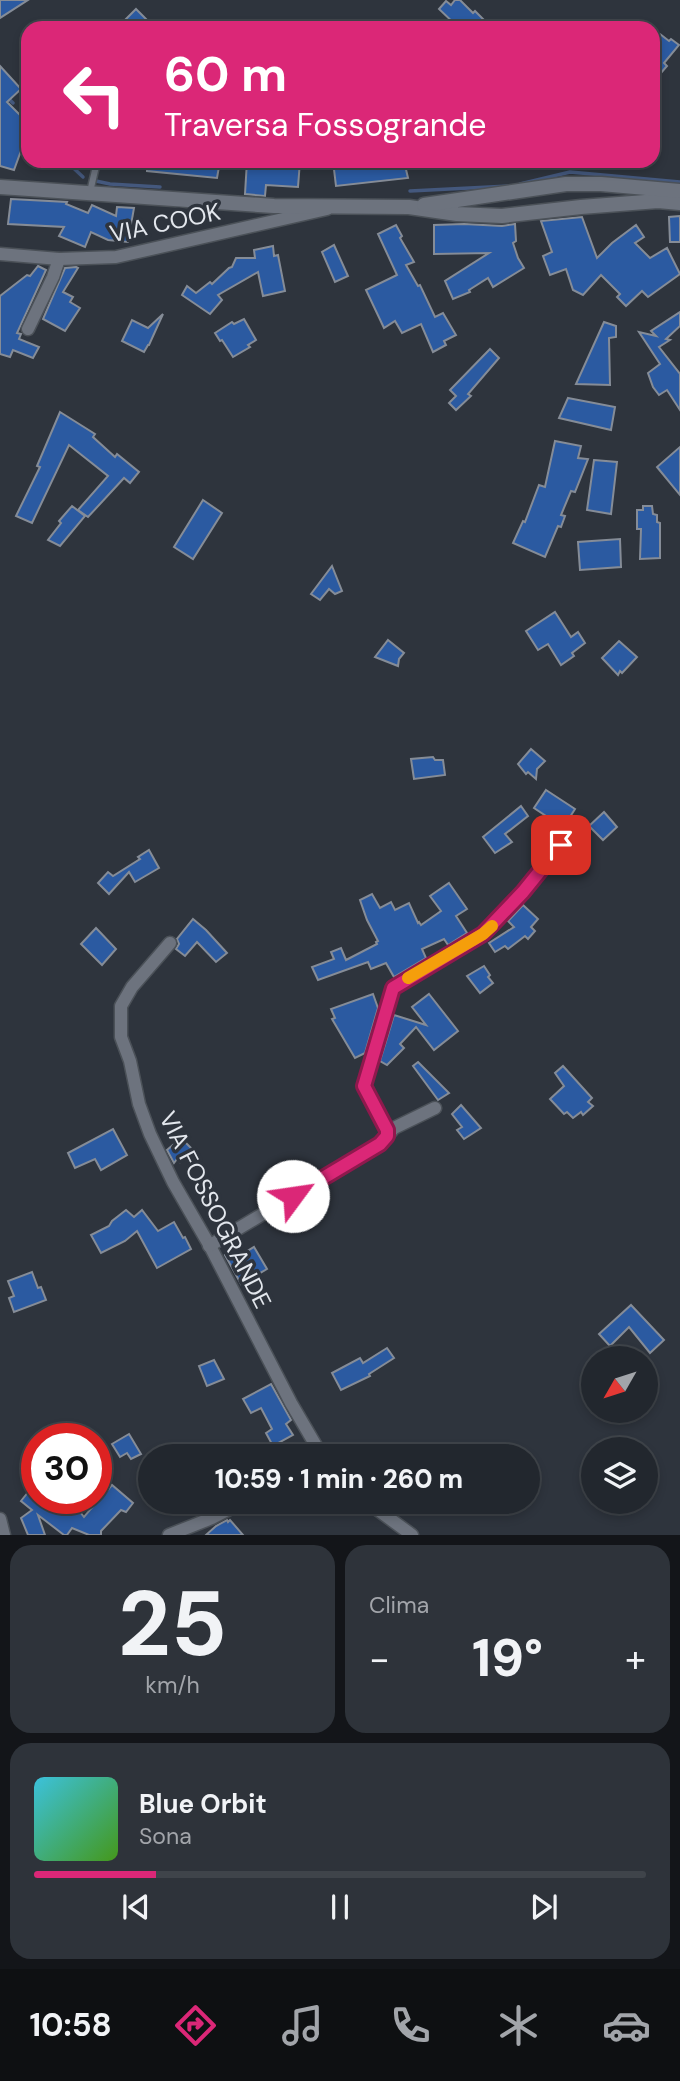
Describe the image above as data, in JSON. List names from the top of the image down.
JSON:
{
  "streets": {
    "street": ["VIA COOK", "VIA FOSSOGRANDE"]
  },
  "north": "bottom left",
  "page": {
    "turn": ["60 m", "Traversa Fossogrande"],
    "limit": "30",
    "trip": "10:59 · 1 min · 260 m",
    "tile": [
      ["25", "km/h"],
      "Clima"
    ],
    "heat": ["−", "19°", "+"],
    "song": ["Blue Orbit", "Sona"],
    "tabs": "10:58"
  }
}
